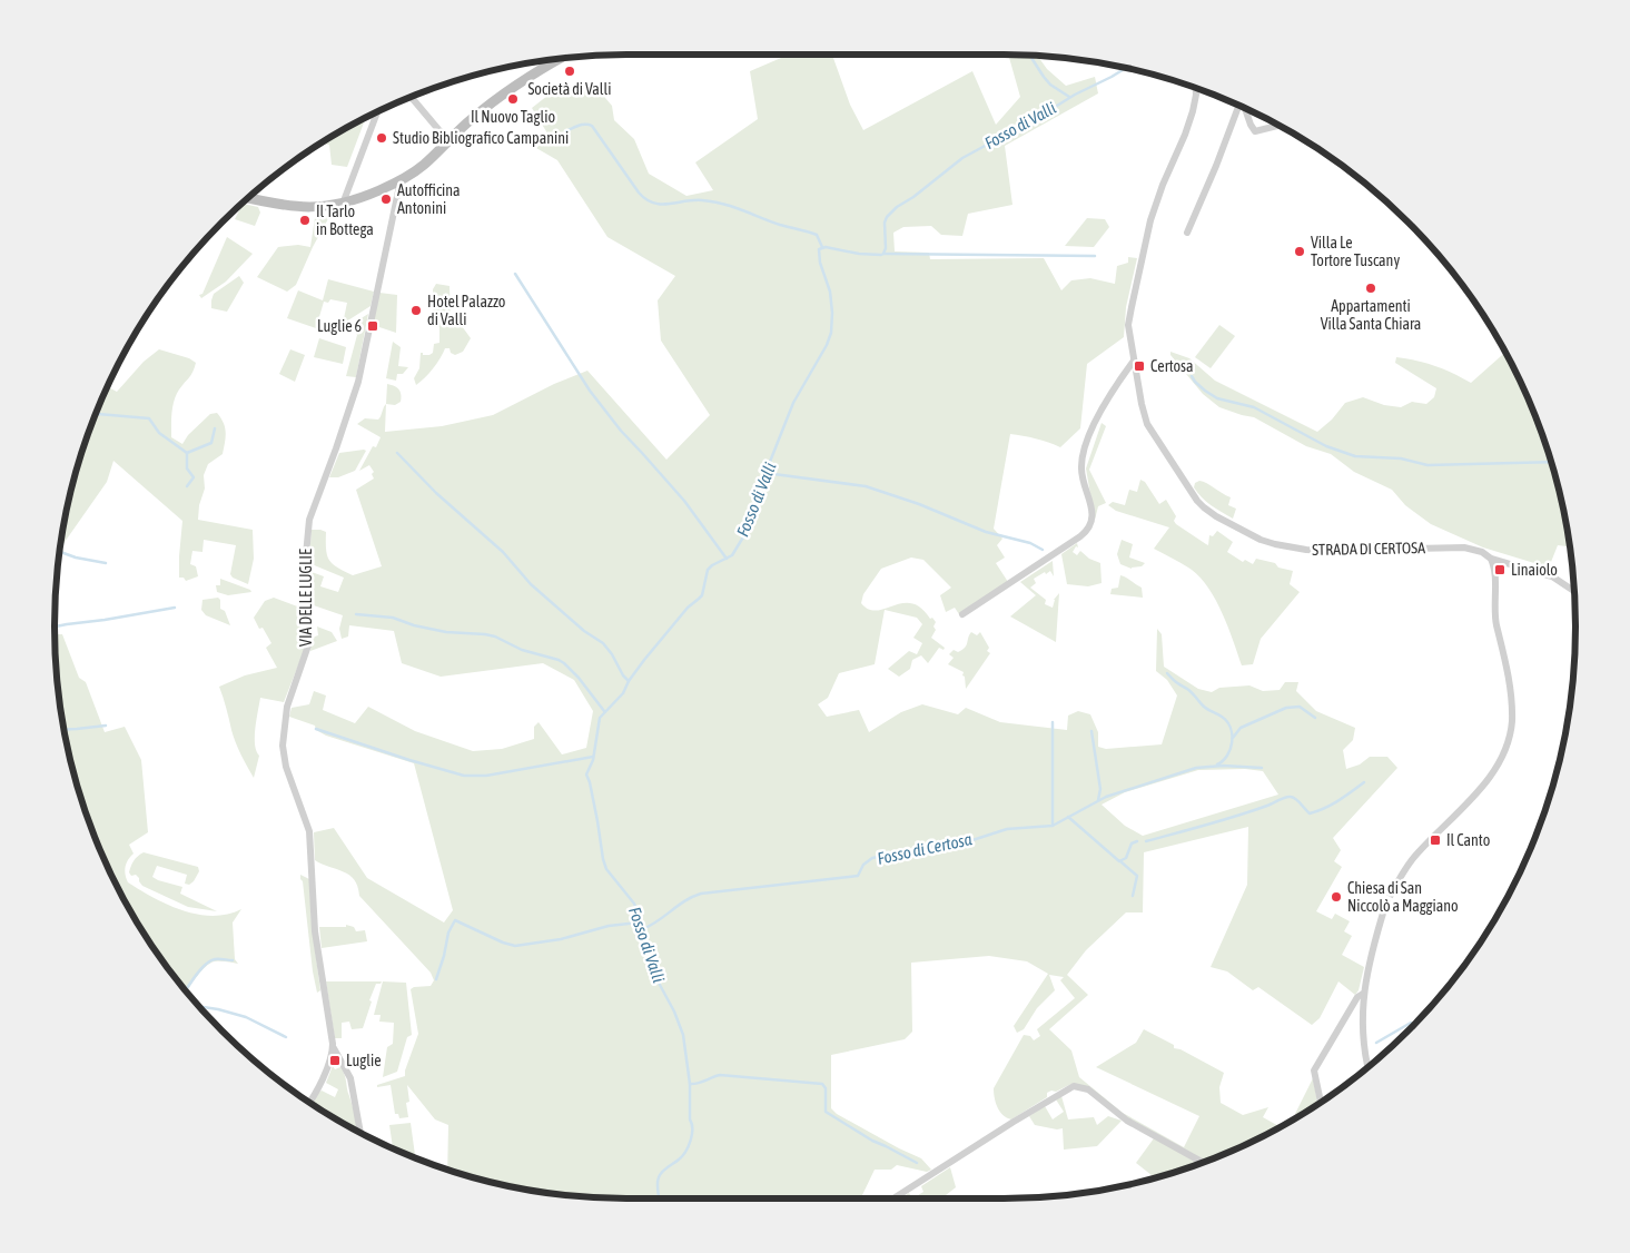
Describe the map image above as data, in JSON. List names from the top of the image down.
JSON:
{
  "streets": {
    "street": ["STRADA DI CERTOSA", "VIA DELLE LUGLIE"]
  },
  "water": ["Fosso di Valli", "Fosso di Certosa"],
  "places": {
    "other": [
      "Società di Valli",
      "Il Nuovo Taglio",
      "Studio Bibliografico Campanini",
      "Autofficina Antonini",
      "Il Tarlo in Bottega",
      "Villa Le Tortore Tuscany",
      "Appartamenti Villa Santa Chiara",
      "Hotel Palazzo di Valli",
      "Chiesa di San Niccolò a Maggiano"
    ],
    "transit": [
      "Luglie 6",
      "Certosa",
      "Linaiolo",
      "Il Canto",
      "Luglie"
    ]
  }
}
